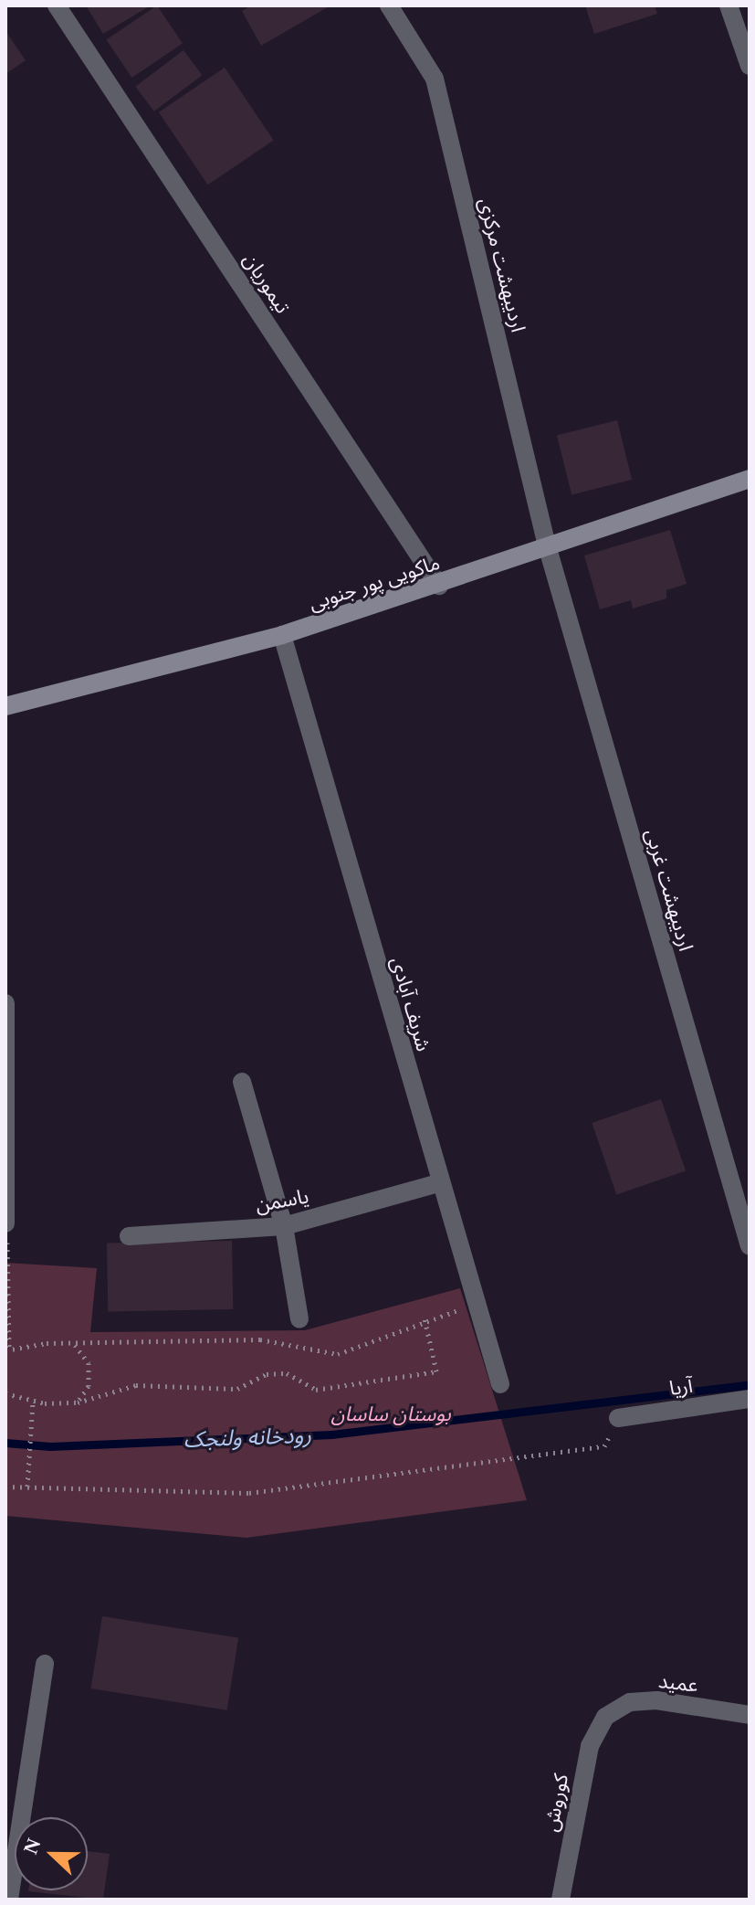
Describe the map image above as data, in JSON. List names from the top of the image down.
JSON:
{
  "streets": {
    "street": [
      "اردیبهشت مرکزی",
      "تیموریان",
      "ماکویی‌ پور جنوبی",
      "اردیبهشت غربی",
      "شریف آبادی",
      "یاسمن",
      "آریا",
      "عمید",
      "کوروش"
    ]
  },
  "crossings": [
    ["اردیبهشت مرکزی", "ماکویی‌ پور جنوبی"],
    ["اردیبهشت مرکزی", "اردیبهشت غربی"],
    ["تیموریان", "ماکویی‌ پور جنوبی"],
    ["ماکویی‌ پور جنوبی", "اردیبهشت غربی"],
    ["ماکویی‌ پور جنوبی", "شریف آبادی"],
    ["شریف آبادی", "یاسمن"],
    ["عمید", "کوروش"]
  ],
  "water": ["رودخانه ولنجک"],
  "parks": ["بوستان ساسان"],
  "north": "left"
}
